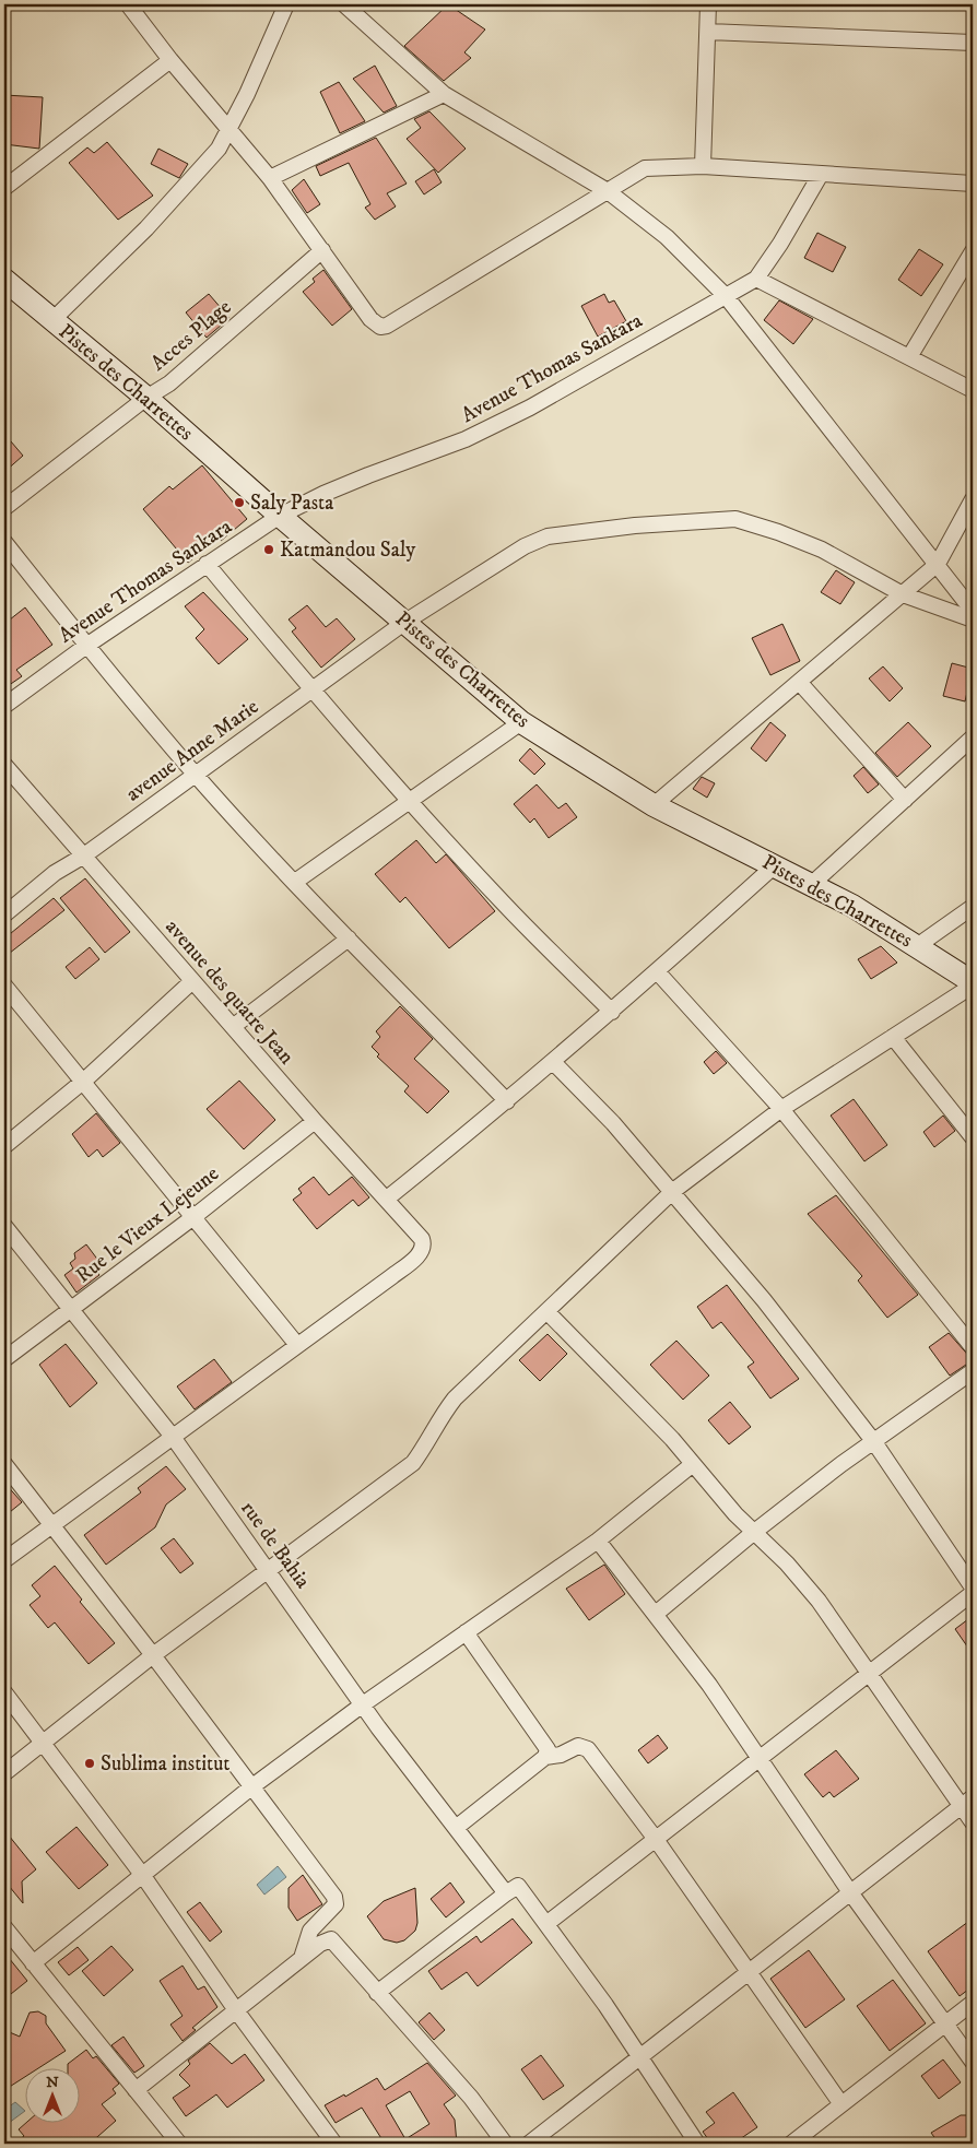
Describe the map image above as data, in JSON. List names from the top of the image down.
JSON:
{
  "streets": {
    "main road": ["Pistes des Charrettes"],
    "street": [
      "Acces Plage",
      "Avenue Thomas Sankara",
      "avenue Anne Marie",
      "avenue des quatre Jean",
      "Rue le Vieux Lejeune",
      "rue de Bahia"
    ]
  },
  "crossings": [
    ["Acces Plage", "Pistes des Charrettes"],
    ["Avenue Thomas Sankara", "Pistes des Charrettes"],
    ["Pistes des Charrettes", "avenue Anne Marie"],
    ["avenue Anne Marie", "avenue des quatre Jean"],
    ["avenue des quatre Jean", "Rue le Vieux Lejeune"],
    ["Rue le Vieux Lejeune", "rue de Bahia"]
  ],
  "places": ["Saly Pasta", "Katmandou Saly", "Sublima institut"],
  "north": "top"
}
